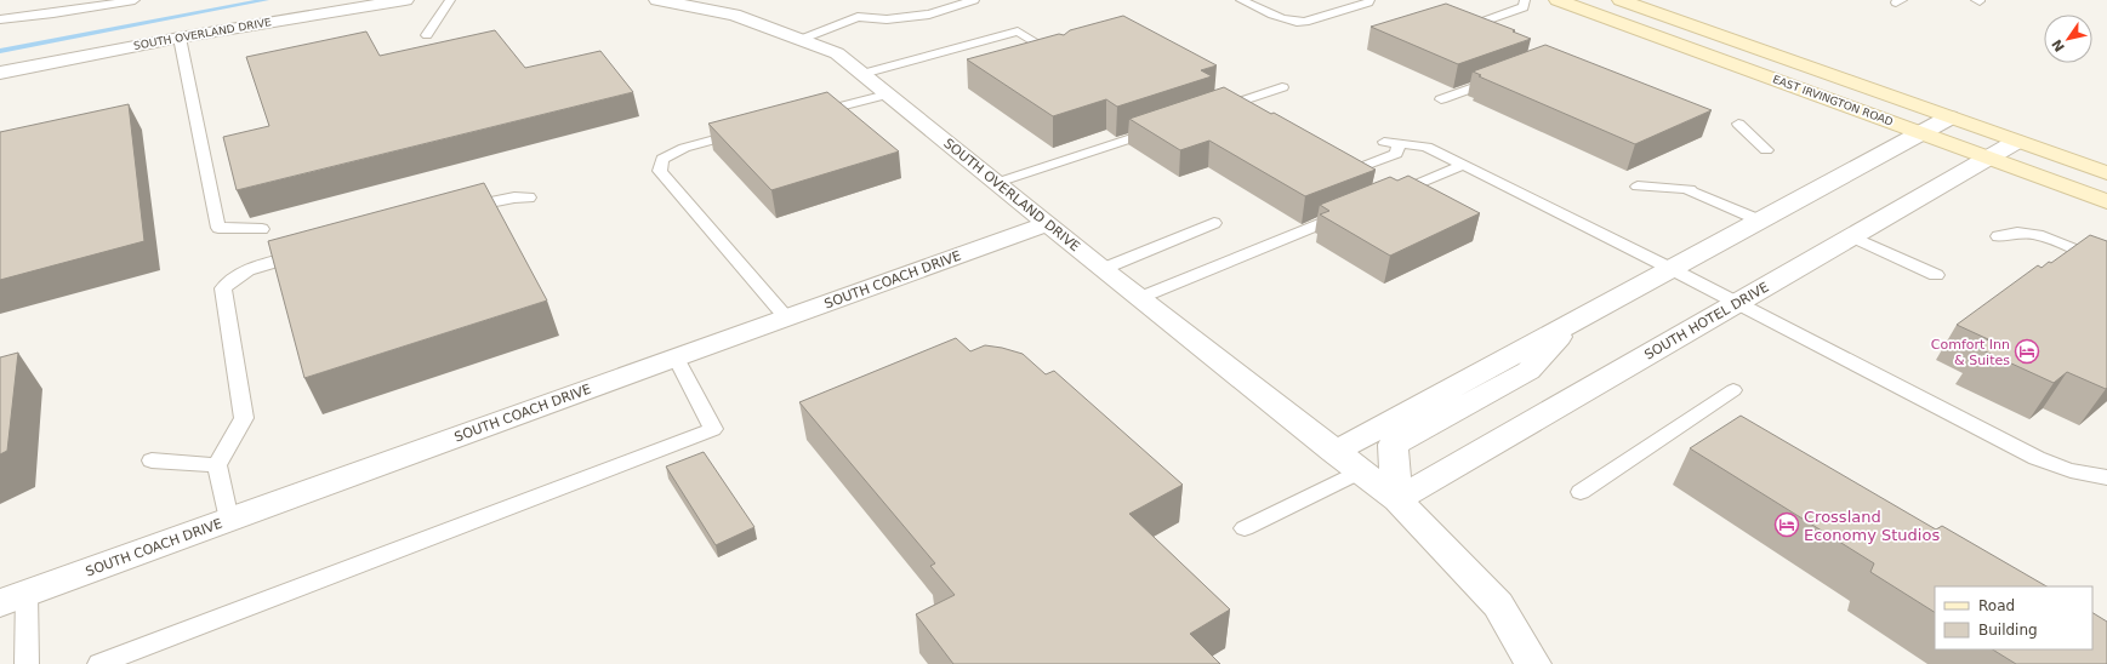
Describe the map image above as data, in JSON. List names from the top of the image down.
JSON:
{
  "streets": {
    "main road": ["EAST IRVINGTON ROAD"],
    "street": ["SOUTH OVERLAND DRIVE", "SOUTH COACH DRIVE", "SOUTH HOTEL DRIVE"]
  },
  "crossings": [
    ["SOUTH OVERLAND DRIVE", "SOUTH COACH DRIVE"],
    ["SOUTH OVERLAND DRIVE", "SOUTH HOTEL DRIVE"],
    ["EAST IRVINGTON ROAD", "SOUTH HOTEL DRIVE"]
  ],
  "places": {
    "hotel": ["Comfort Inn & Suites", "Crossland Economy Studios"]
  },
  "legend": ["Road", "Building"],
  "north": "bottom left"
}
